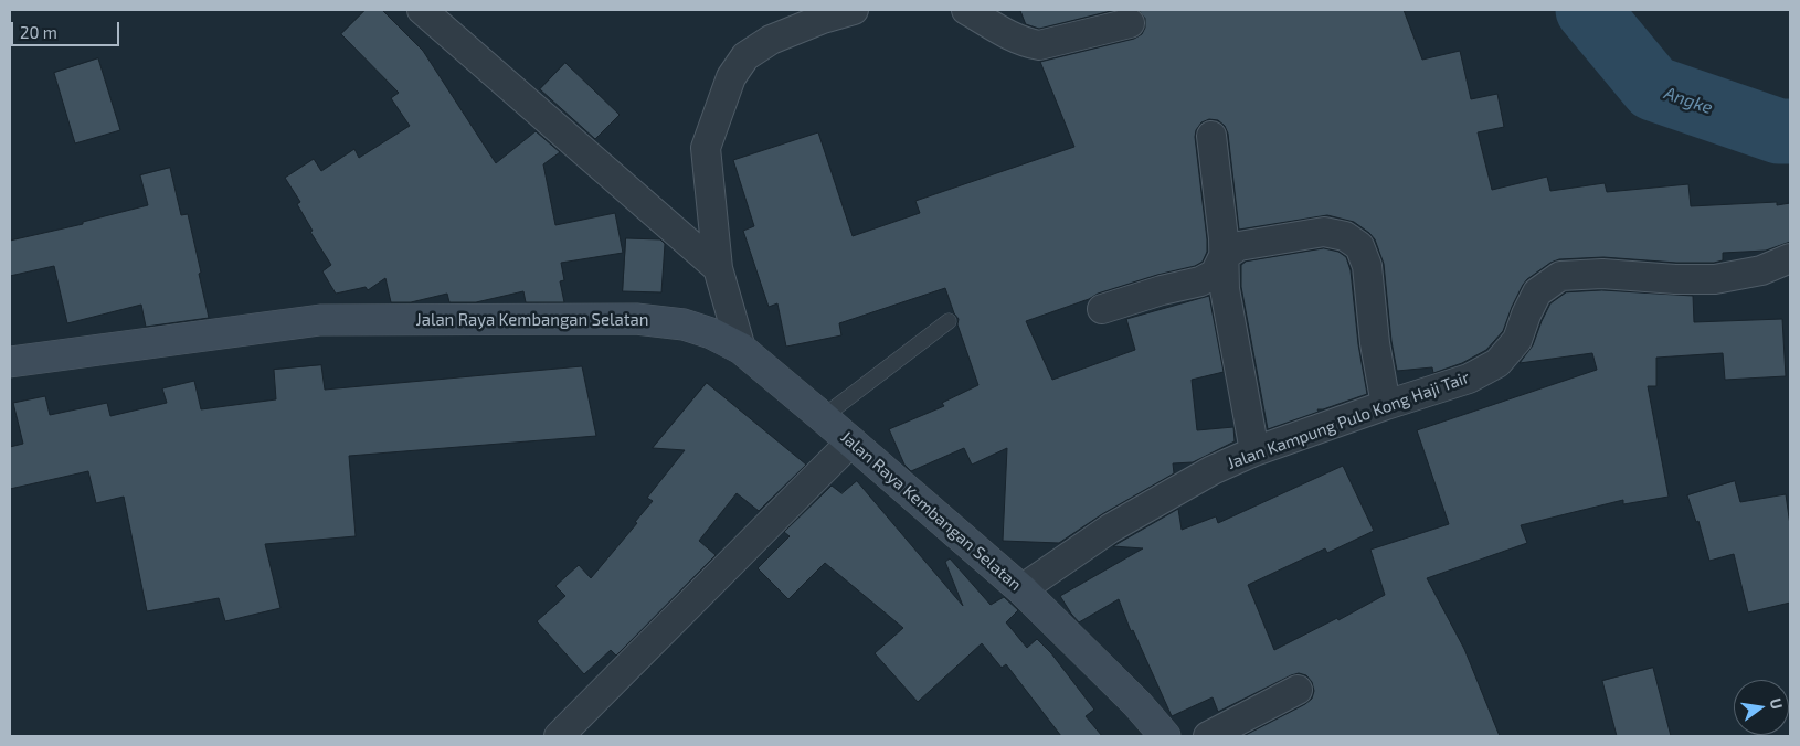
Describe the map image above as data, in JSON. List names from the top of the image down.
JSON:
{
  "streets": {
    "main road": ["Jalan Raya Kembangan Selatan"],
    "street": ["Jalan Kampung Pulo Kong Haji Tair"]
  },
  "crossings": [
    ["Jalan Raya Kembangan Selatan", "Jalan Kampung Pulo Kong Haji Tair"]
  ],
  "water": ["Angke"],
  "scale_bar": "20 m",
  "north": "right"
}
